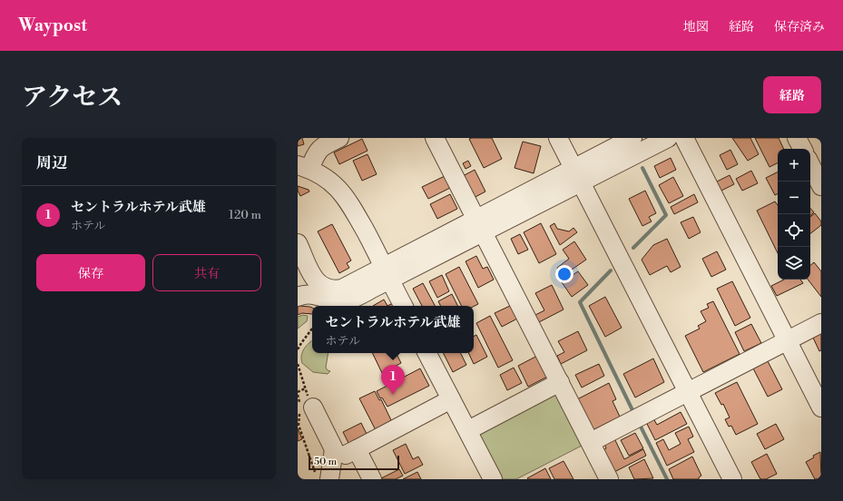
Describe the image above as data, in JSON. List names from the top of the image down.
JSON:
{
  "scale_bar": "50 m",
  "page": {
    "header": "Waypost",
    "nav": ["地図", "経路", "保存済み"],
    "title": "アクセス",
    "buttons": [
      "経路",
      ["保存", "共有"]
    ],
    "heading": "周辺",
    "map_buttons": ["+", "−"],
    "list": [
      {
        "mark": "1",
        "name": "セントラルホテル武雄",
        "note": "ホテル",
        "value": "120 m"
      }
    ],
    "popup": ["セントラルホテル武雄", "ホテル"],
    "pins": "1",
    "scale": "50 m"
  }
}
